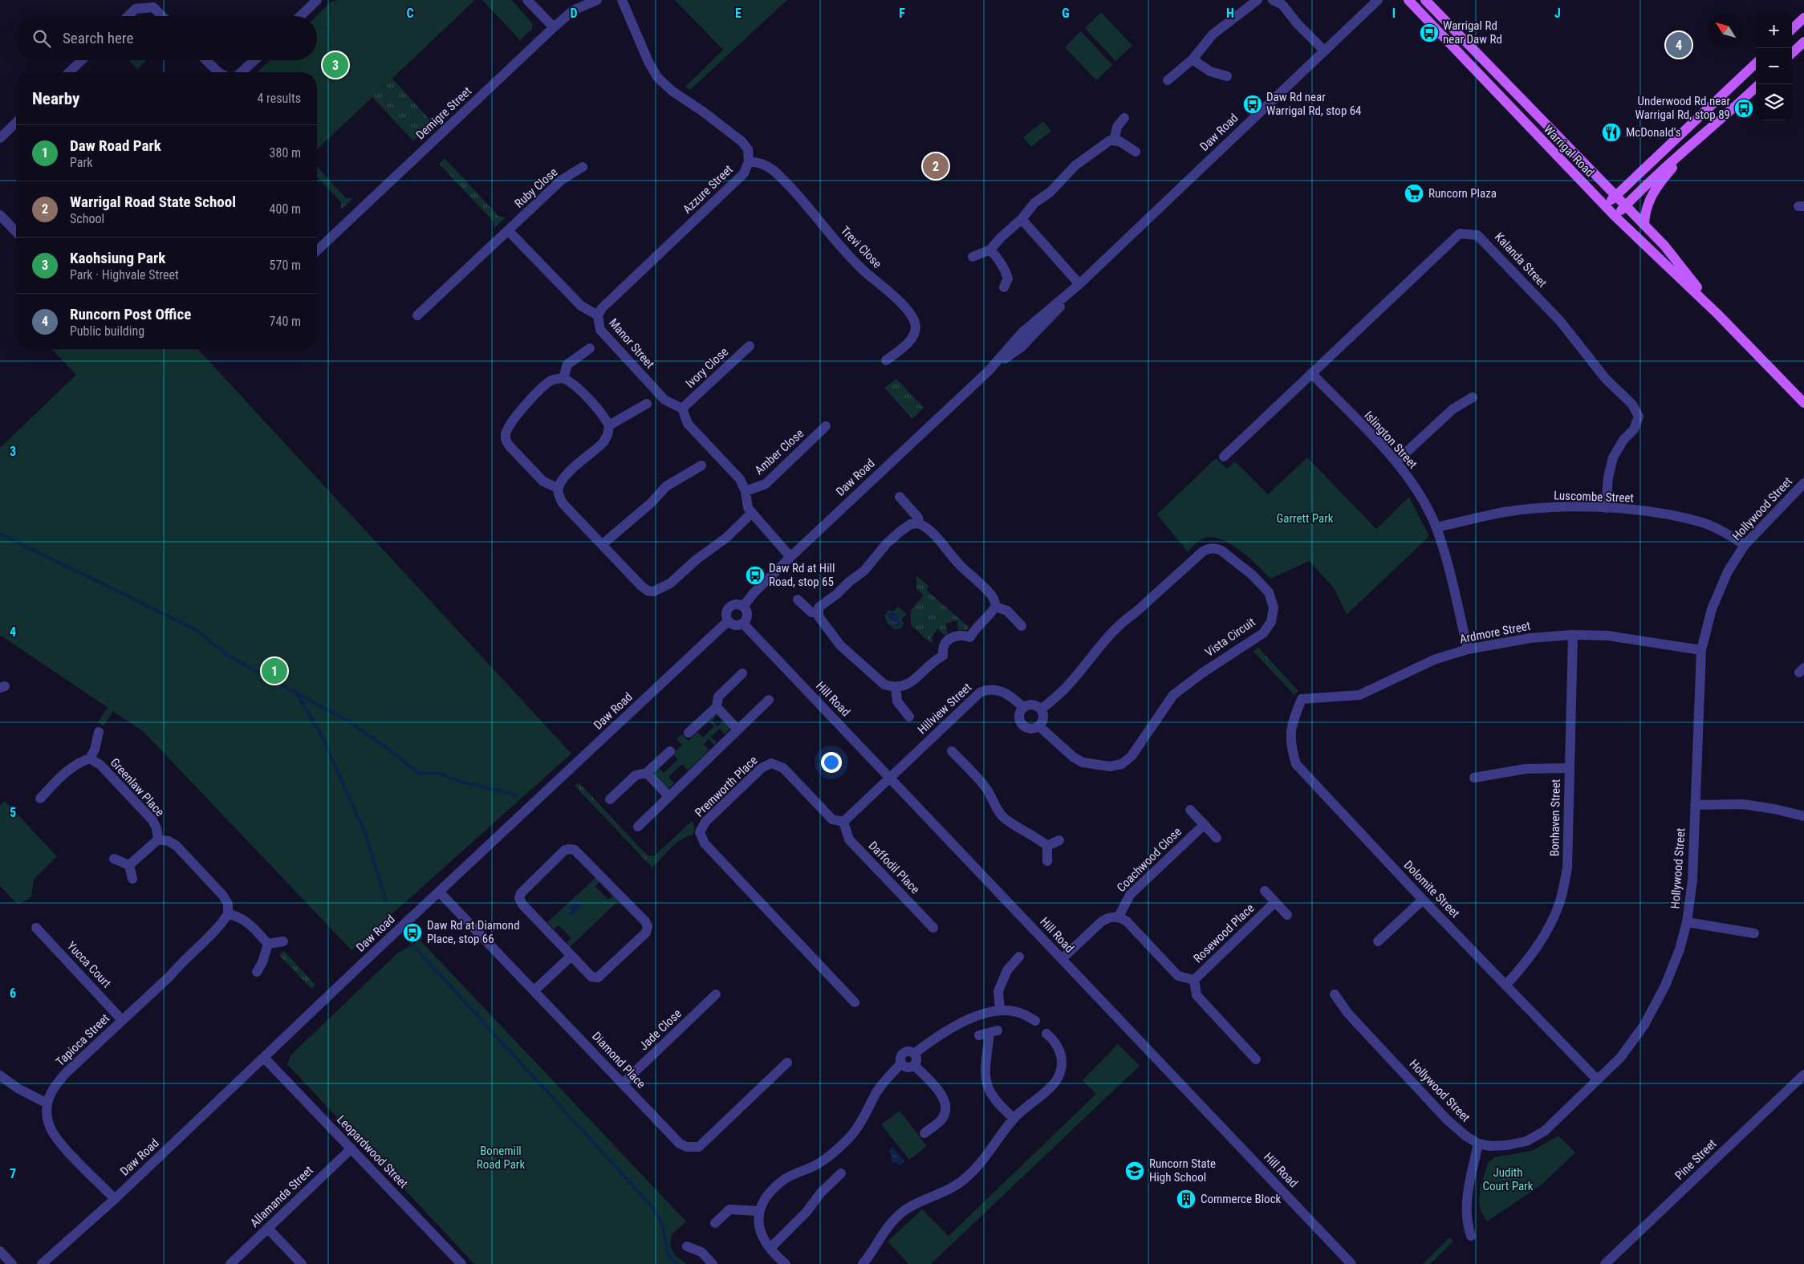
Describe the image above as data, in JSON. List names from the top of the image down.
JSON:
{
  "streets": {
    "main road": ["Warrigal Road"],
    "street": [
      "Demigre Street",
      "Daw Road",
      "Ruby Close",
      "Azzure Street",
      "Trevi Close",
      "Kalanda Street",
      "Manor Street",
      "Ivory Close",
      "Islington Street",
      "Amber Close",
      "Luscombe Street",
      "Hollywood Street",
      "Ardmore Street",
      "Vista Circuit",
      "Hill Road",
      "Hillview Street",
      "Premworth Place",
      "Greenlaw Place",
      "Bonhaven Street",
      "Coachwood Close",
      "Daffodil Place",
      "Dolomite Street",
      "Rosewood Place",
      "Yucca Court",
      "Jade Close",
      "Tapioca Street",
      "Diamond Place",
      "Leopardwood Street",
      "Pine Street",
      "Allamanda Street"
    ]
  },
  "crossings": [
    ["Daw Road", "Hill Road"],
    ["Daw Road", "Tapioca Street"],
    ["Daw Road", "Diamond Place"],
    ["Daw Road", "Leopardwood Street"],
    ["Ruby Close", "Manor Street"],
    ["Azzure Street", "Trevi Close"],
    ["Azzure Street", "Manor Street"],
    ["Kalanda Street", "Islington Street"],
    ["Kalanda Street", "Luscombe Street"],
    ["Manor Street", "Ivory Close"],
    ["Islington Street", "Luscombe Street"],
    ["Islington Street", "Ardmore Street"],
    ["Luscombe Street", "Hollywood Street"],
    ["Hollywood Street", "Ardmore Street"],
    ["Hollywood Street", "Dolomite Street"],
    ["Ardmore Street", "Bonhaven Street"],
    ["Ardmore Street", "Dolomite Street"],
    ["Vista Circuit", "Hillview Street"],
    ["Hill Road", "Hillview Street"],
    ["Premworth Place", "Daffodil Place"],
    ["Bonhaven Street", "Dolomite Street"],
    ["Coachwood Close", "Rosewood Place"],
    ["Yucca Court", "Tapioca Street"],
    ["Jade Close", "Diamond Place"],
    ["Leopardwood Street", "Allamanda Street"]
  ],
  "parks": ["Garrett Park", "Bonemill Road Park", "Judith Court Park"],
  "places": {
    "bus stop": [
      "Warrigal Rd near Daw Rd",
      "Daw Rd near Warrigal Rd, stop 64",
      "Underwood Rd near Warrigal Rd, stop 89",
      "Daw Rd at Hill Road, stop 65",
      "Daw Rd at Diamond Place, stop 66"
    ],
    "restaurant": ["McDonald's"],
    "supermarket": ["Runcorn Plaza"],
    "school or university": ["Runcorn State High School"],
    "building": ["Commerce Block"]
  },
  "north": "top left",
  "page": {
    "map_buttons": ["+", "−"],
    "search": "Search here",
    "pins": [
      "4",
      "3",
      "2",
      "1"
    ],
    "heading": ["Nearby", "4 results"],
    "list": [
      {
        "mark": "1",
        "name": "Daw Road Park",
        "note": "Park",
        "value": "380 m"
      },
      {
        "mark": "2",
        "name": "Warrigal Road State School",
        "note": "School",
        "value": "400 m"
      },
      {
        "mark": "3",
        "name": "Kaohsiung Park",
        "note": "Park · Highvale Street",
        "value": "570 m"
      },
      {
        "mark": "4",
        "name": "Runcorn Post Office",
        "note": "Public building",
        "value": "740 m"
      }
    ]
  },
  "grid": {
    "columns": [
      "C",
      "D",
      "E",
      "F",
      "G",
      "H",
      "I",
      "J"
    ],
    "rows": [
      "3",
      "4",
      "5",
      "6",
      "7"
    ]
  }
}
